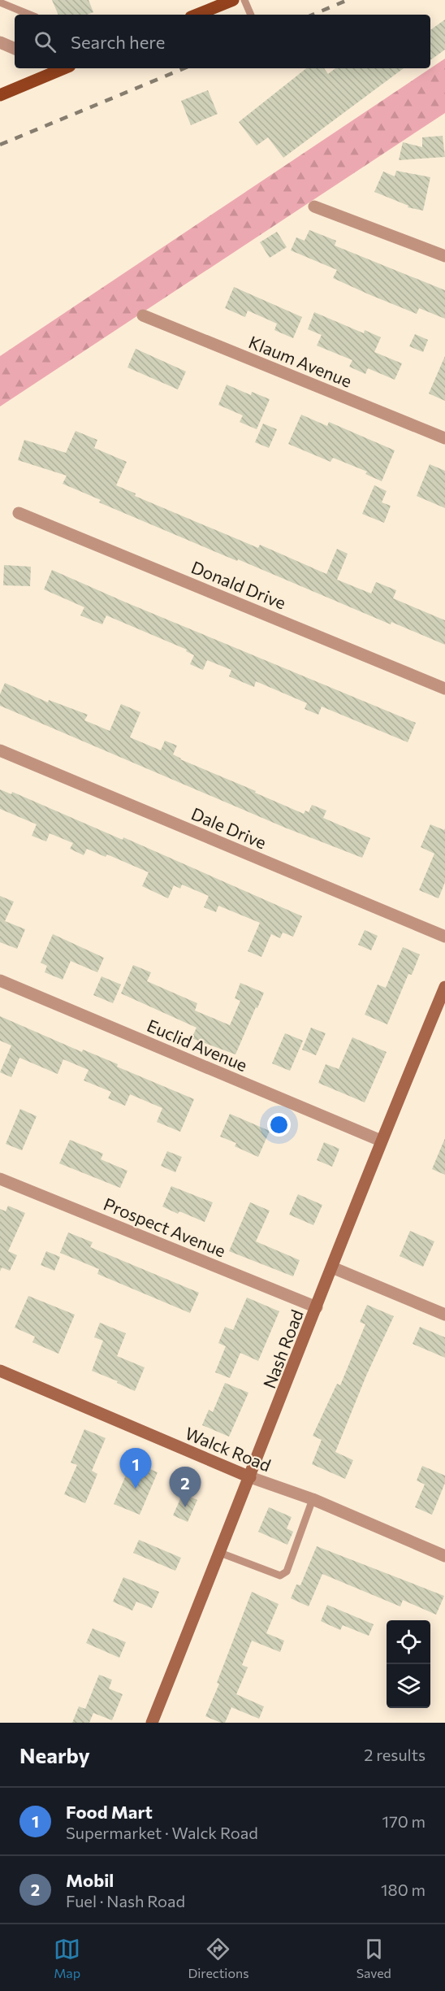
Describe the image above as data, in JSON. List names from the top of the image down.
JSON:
{
  "streets": {
    "main road": ["Nash Road", "Walck Road"],
    "street": [
      "Klaum Avenue",
      "Donald Drive",
      "Dale Drive",
      "Euclid Avenue",
      "Prospect Avenue"
    ]
  },
  "crossings": [
    ["Euclid Avenue", "Nash Road"],
    ["Prospect Avenue", "Nash Road"],
    ["Nash Road", "Walck Road"]
  ],
  "page": {
    "search": "Search here",
    "pins": ["1", "2"],
    "heading": ["Nearby", "2 results"],
    "list": [
      {
        "mark": "1",
        "name": "Food Mart",
        "note": "Supermarket · Walck Road",
        "value": "170 m"
      },
      {
        "mark": "2",
        "name": "Mobil",
        "note": "Fuel · Nash Road",
        "value": "180 m"
      }
    ],
    "nav": ["Map", "Directions", "Saved"]
  }
}
